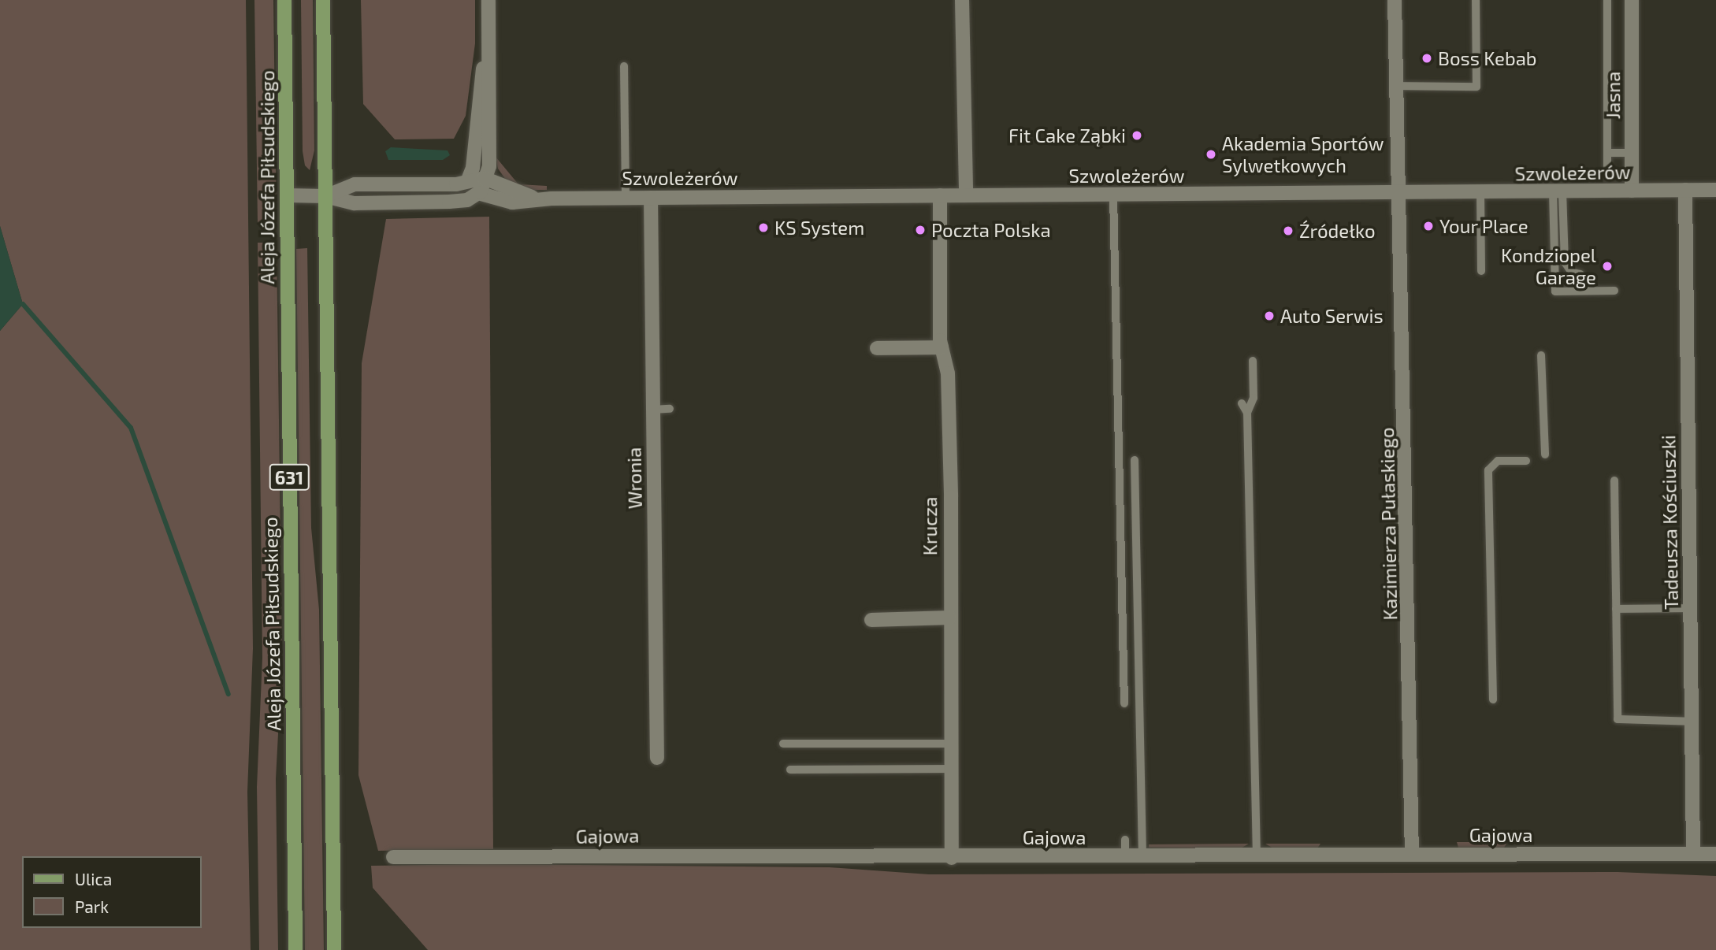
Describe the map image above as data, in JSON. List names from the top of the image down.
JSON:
{
  "streets": {
    "main road": ["Aleja Józefa Piłsudskiego", "631"],
    "street": [
      "Jasna",
      "Szwoleżerów",
      "Wronia",
      "Tadeusza Kościuszki",
      "Kazimierza Pułaskiego",
      "Krucza",
      "Gajowa"
    ]
  },
  "crossings": [
    ["Jasna", "Szwoleżerów"],
    ["Szwoleżerów", "Aleja Józefa Piłsudskiego"],
    ["Szwoleżerów", "631"],
    ["Szwoleżerów", "Wronia"],
    ["Szwoleżerów", "Tadeusza Kościuszki"],
    ["Szwoleżerów", "Kazimierza Pułaskiego"],
    ["Szwoleżerów", "Krucza"],
    ["Tadeusza Kościuszki", "Gajowa"],
    ["Kazimierza Pułaskiego", "Gajowa"],
    ["Krucza", "Gajowa"]
  ],
  "places": [
    "Boss Kebab",
    "Fit Cake Ząbki",
    "Akademia Sportów Sylwetkowych",
    "Your Place",
    "KS System",
    "Poczta Polska",
    "Źródełko",
    "Kondziopel Garage",
    "Auto Serwis"
  ],
  "legend": ["Ulica", "Park"]
}
